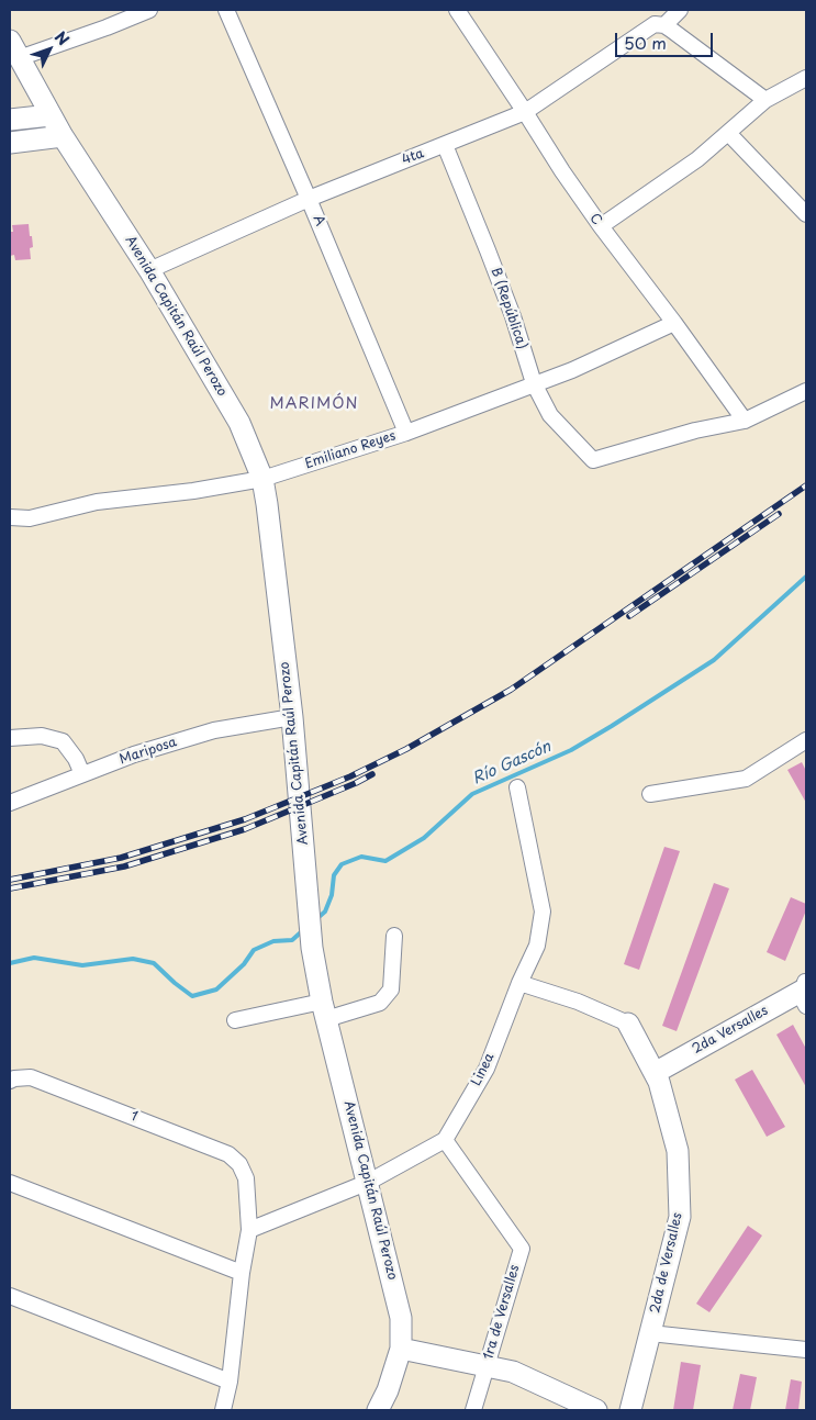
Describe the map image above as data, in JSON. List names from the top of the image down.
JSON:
{
  "streets": {
    "main road": ["Avenida Capitán Raúl Perozo", "2da Versalles", "2da de Versalles"],
    "street": [
      "4ta",
      "C",
      "A",
      "B (República)",
      "Emiliano Reyes",
      "Mariposa",
      "Linea",
      "1",
      "1ra de Versalles"
    ]
  },
  "crossings": [
    ["4ta", "C"],
    ["4ta", "A"],
    ["4ta", "B (República)"],
    ["4ta", "Avenida Capitán Raúl Perozo"],
    ["C", "B (República)"],
    ["C", "Emiliano Reyes"],
    ["A", "Emiliano Reyes"],
    ["B (República)", "Emiliano Reyes"],
    ["Avenida Capitán Raúl Perozo", "Emiliano Reyes"],
    ["Avenida Capitán Raúl Perozo", "Mariposa"],
    ["2da Versalles", "2da de Versalles"],
    ["Linea", "1ra de Versalles"]
  ],
  "districts": ["MARIMÓN"],
  "water": ["Río Gascón"],
  "scale_bar": "50 m",
  "north": "top right"
}
